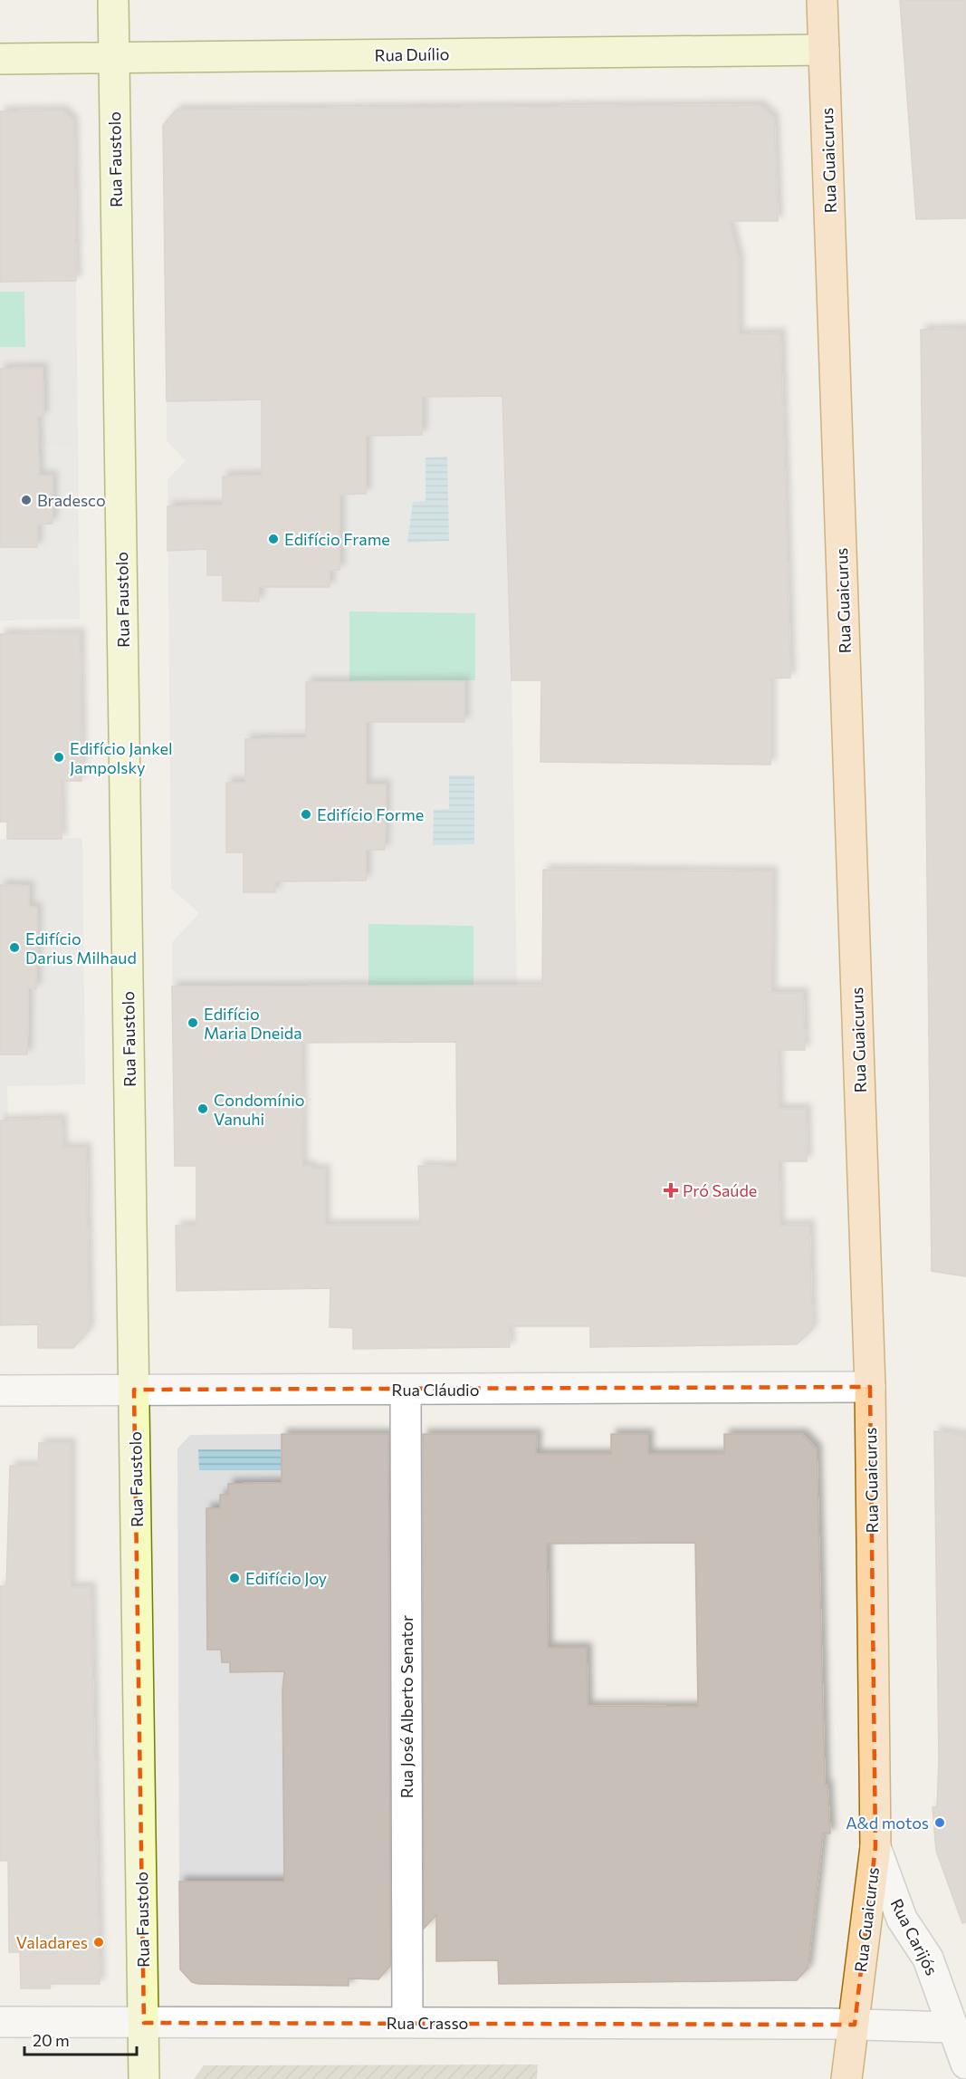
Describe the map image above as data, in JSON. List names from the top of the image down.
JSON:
{
  "streets": {
    "main road": ["Rua Guaicurus"],
    "street": [
      "Rua Duílio",
      "Rua Faustolo",
      "Rua Cláudio",
      "Rua José Alberto Senator",
      "Rua Carijós",
      "Rua Crasso"
    ]
  },
  "crossings": [
    ["Rua Duílio", "Rua Faustolo"],
    ["Rua Duílio", "Rua Guaicurus"],
    ["Rua Faustolo", "Rua Cláudio"],
    ["Rua Faustolo", "Rua Crasso"],
    ["Rua Guaicurus", "Rua Cláudio"],
    ["Rua Guaicurus", "Rua Carijós"],
    ["Rua Guaicurus", "Rua Crasso"],
    ["Rua Cláudio", "Rua José Alberto Senator"],
    ["Rua José Alberto Senator", "Rua Crasso"]
  ],
  "places": {
    "other": [
      "Bradesco",
      "Edifício Frame",
      "Edifício Jankel Jampolsky",
      "Edifício Forme",
      "Edifício Darius Milhaud",
      "Edifício Maria Dneida",
      "Condomínio Vanuhi",
      "Edifício Joy",
      "A&d motos",
      "Valadares"
    ],
    "health": ["Pró Saúde"]
  },
  "scale_bar": "20 m"
}
